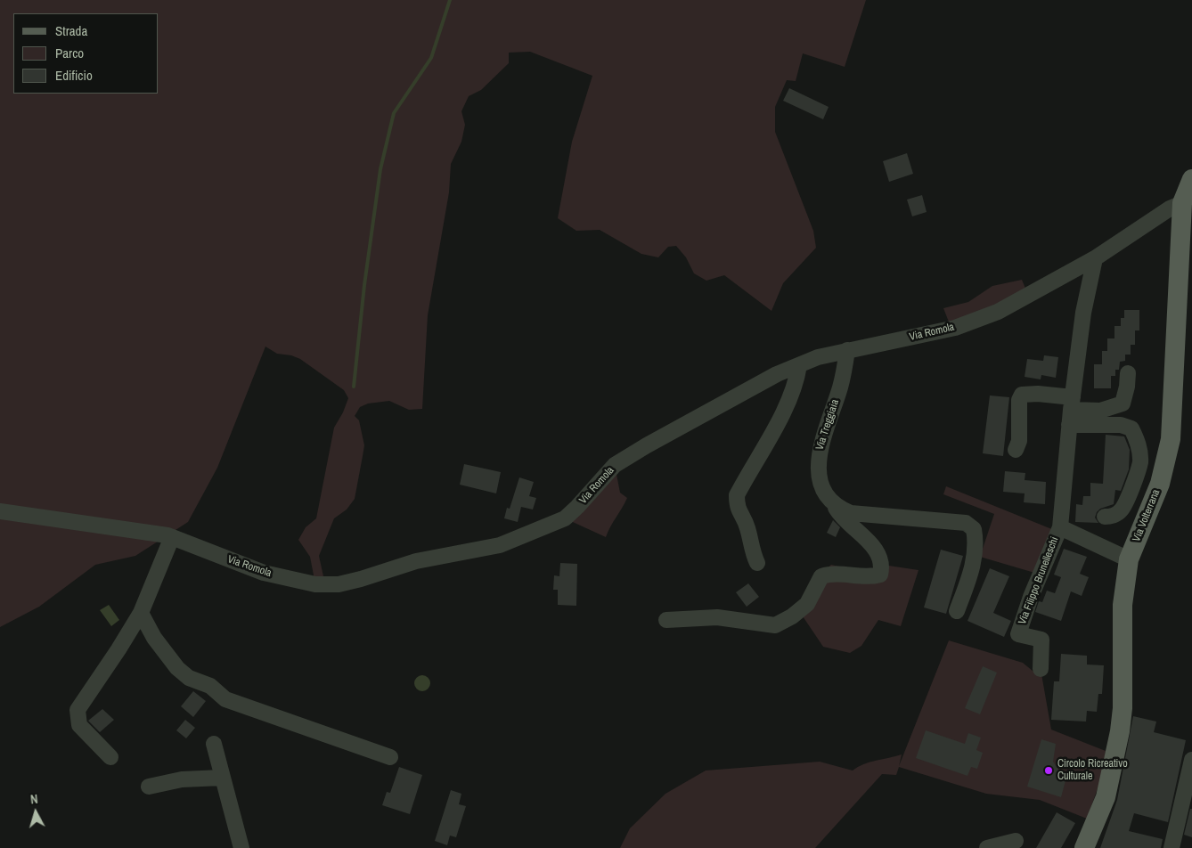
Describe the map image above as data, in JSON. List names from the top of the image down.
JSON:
{
  "streets": {
    "main road": ["Via Volterrana"],
    "street": ["Via Romola", "Via Treggiaia", "Via Filippo Brunelleschi"]
  },
  "crossings": [
    ["Via Romola", "Via Treggiaia"],
    ["Via Romola", "Via Volterrana"],
    ["Via Romola", "Via Filippo Brunelleschi"],
    ["Via Volterrana", "Via Filippo Brunelleschi"]
  ],
  "places": ["Circolo Ricreativo Culturale"],
  "legend": ["Strada", "Parco", "Edificio"],
  "north": "top"
}
